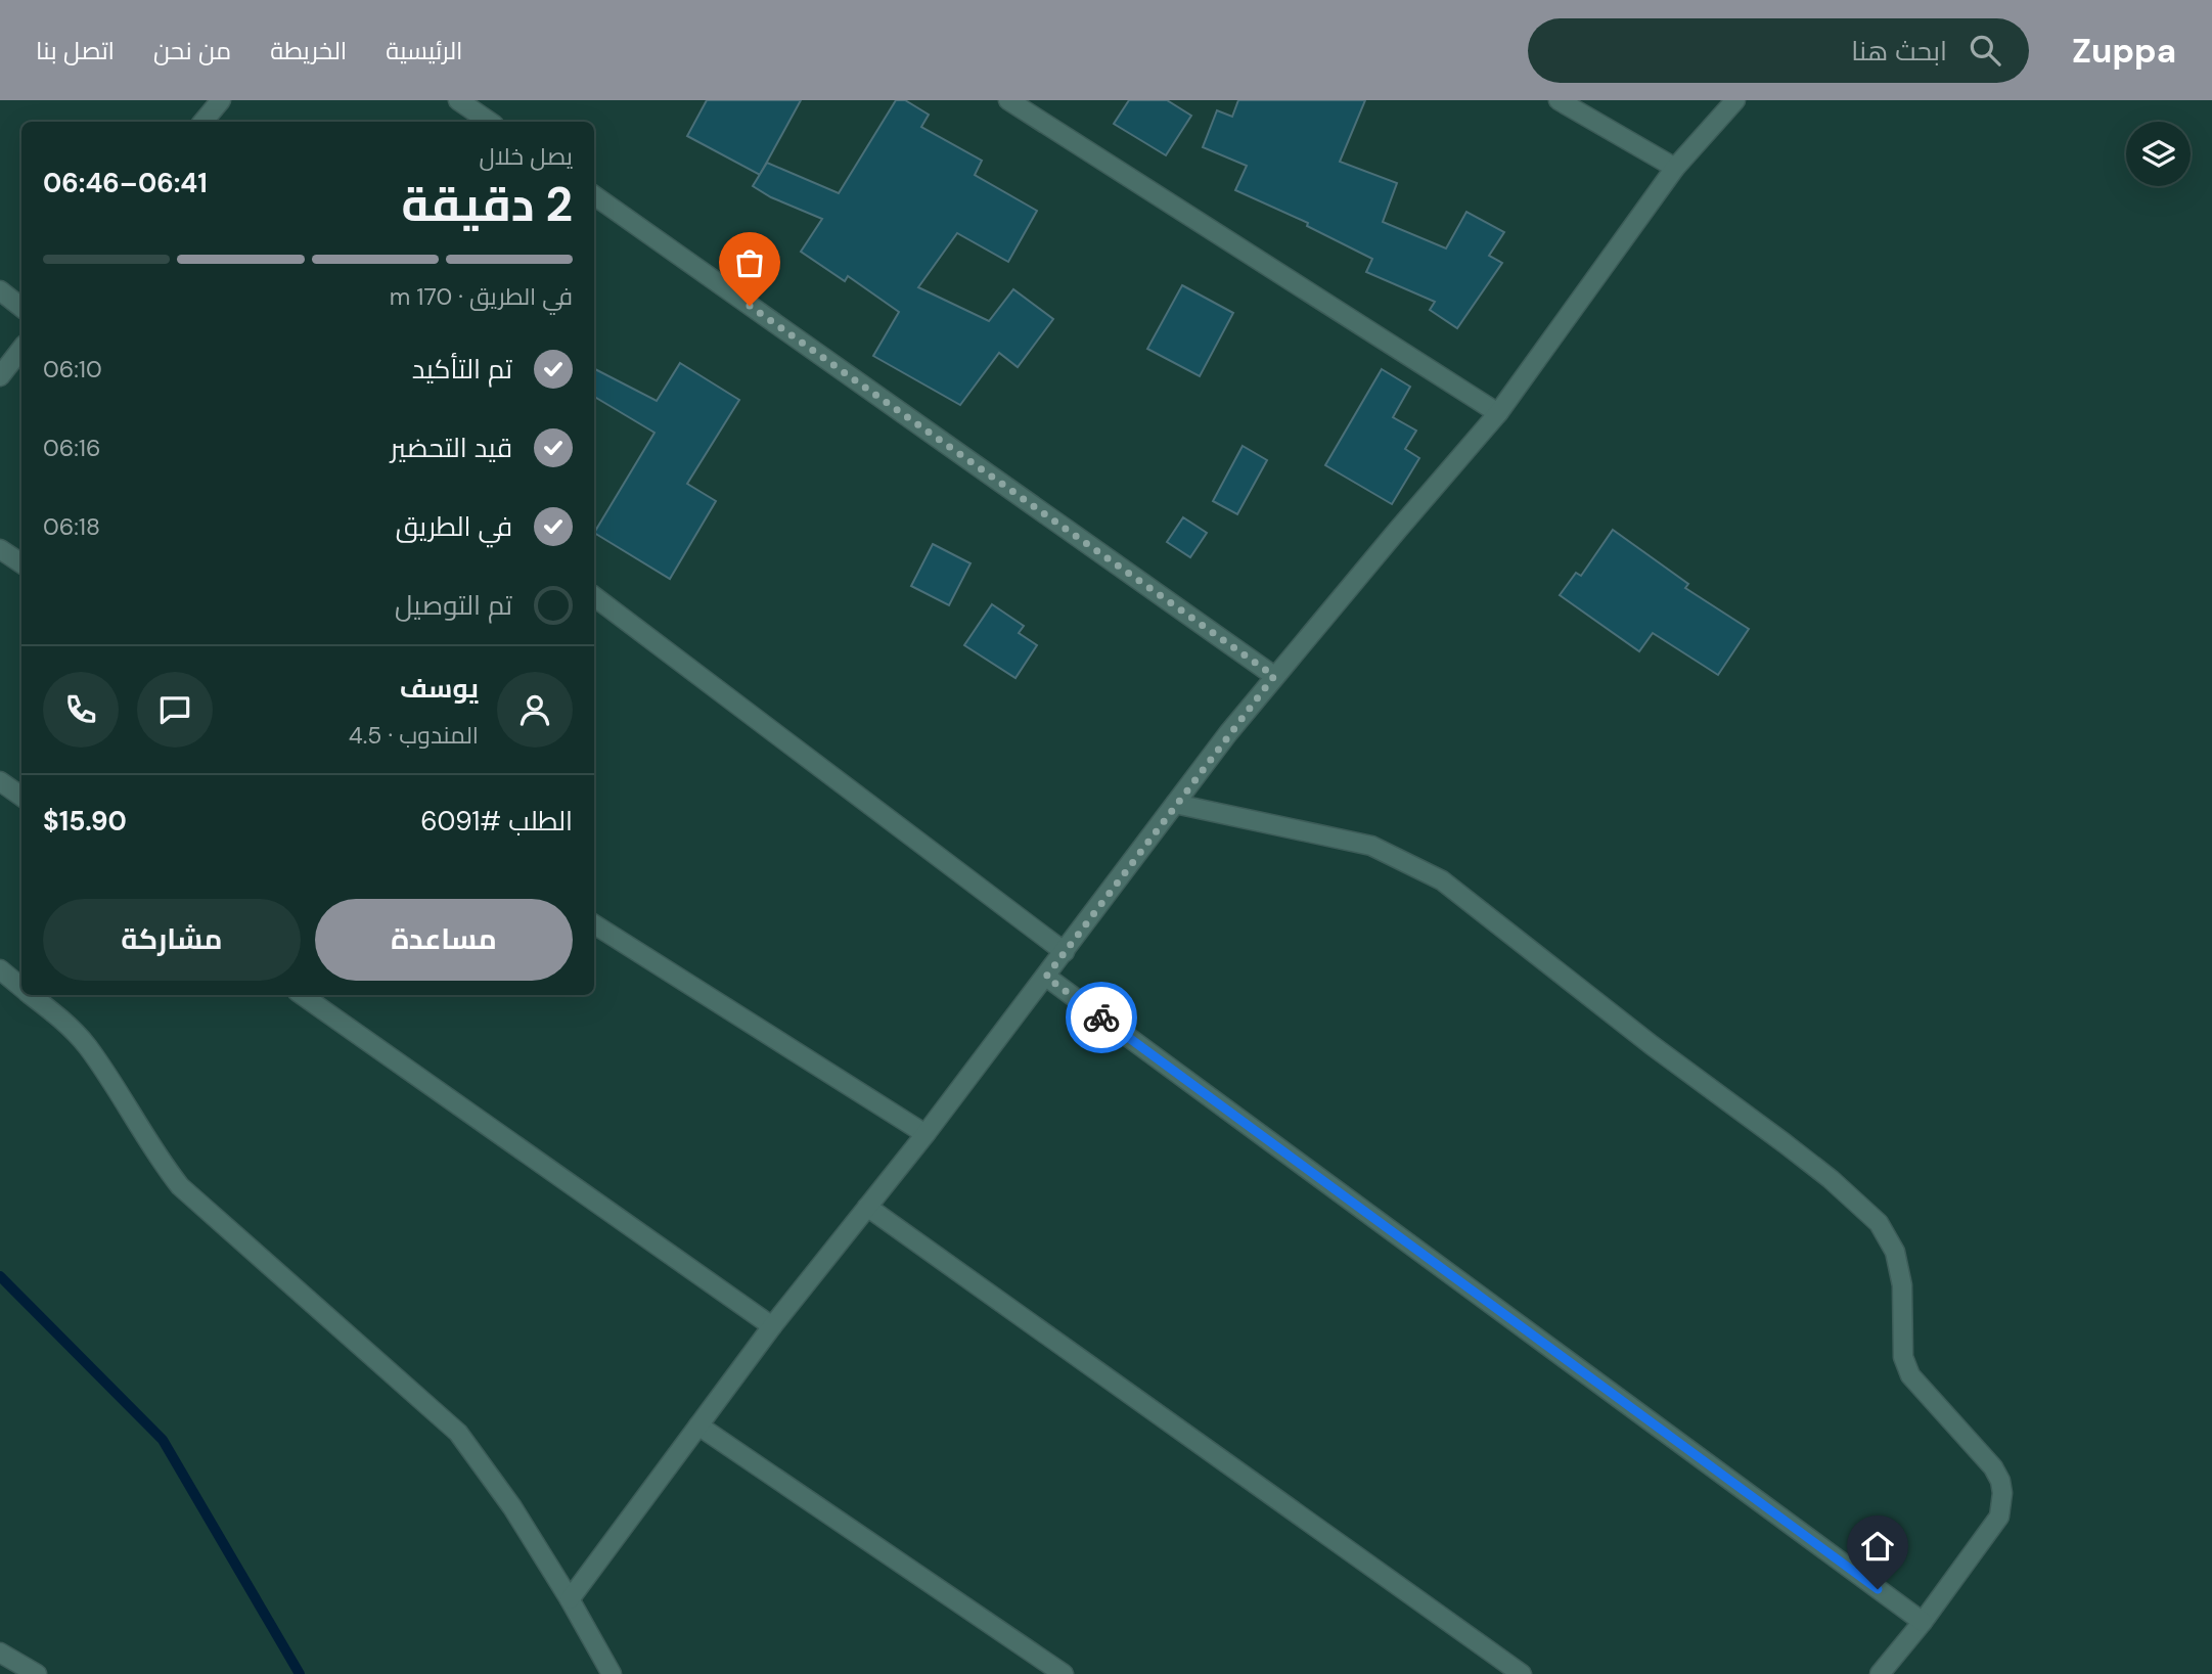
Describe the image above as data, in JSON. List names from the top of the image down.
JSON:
{
  "page": {
    "header": "Zuppa",
    "search": "ابحث هنا",
    "nav": [
      "الرئيسية",
      "الخريطة",
      "من نحن",
      "اتصل بنا"
    ],
    "heading": ["2 دقيقة", "يصل خلال", "06:41–06:46"],
    "panel": [
      "يوسف",
      "المندوب · 4.5",
      "الطلب #6091",
      "$15.90"
    ],
    "bar": "في الطريق · 170 m",
    "list": [
      ["تم التأكيد", "06:10"],
      ["قيد التحضير", "06:16"],
      ["في الطريق", "06:18"],
      "تم التوصيل"
    ],
    "buttons": ["مساعدة", "مشاركة"]
  }
}
